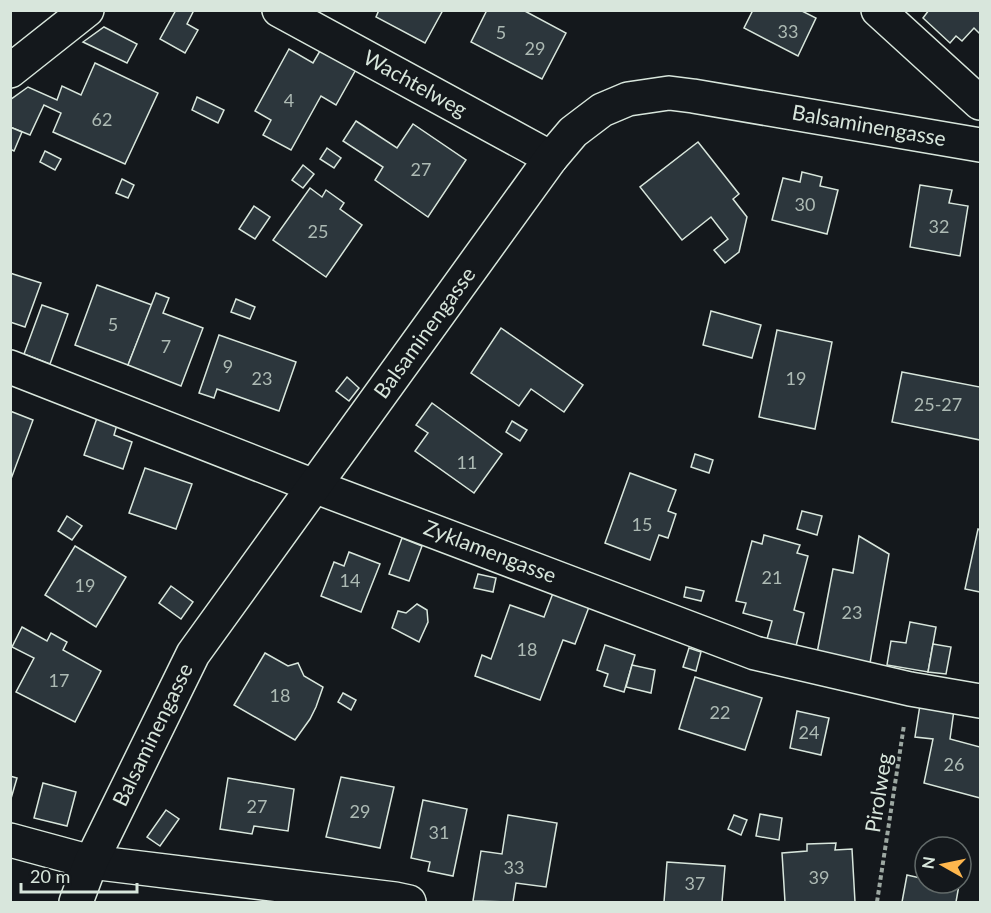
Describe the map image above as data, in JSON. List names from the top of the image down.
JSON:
{
  "streets": {
    "street": ["Wachtelweg", "Balsaminengasse", "Zyklamengasse"],
    "path": ["Pirolweg"]
  },
  "crossings": [
    ["Wachtelweg", "Balsaminengasse"],
    ["Balsaminengasse", "Zyklamengasse"],
    ["Zyklamengasse", "Pirolweg"]
  ],
  "house_numbers": [
    "33",
    "5",
    "29",
    "4",
    "62",
    "27",
    "30",
    "32",
    "25",
    "5",
    "7",
    "9",
    "23",
    "19",
    "25-27",
    "11",
    "15",
    "21",
    "14",
    "19",
    "23",
    "18",
    "17",
    "18",
    "22",
    "24",
    "26",
    "27",
    "29",
    "31",
    "33",
    "39",
    "37"
  ],
  "scale_bar": "20 m",
  "north": "left"
}
